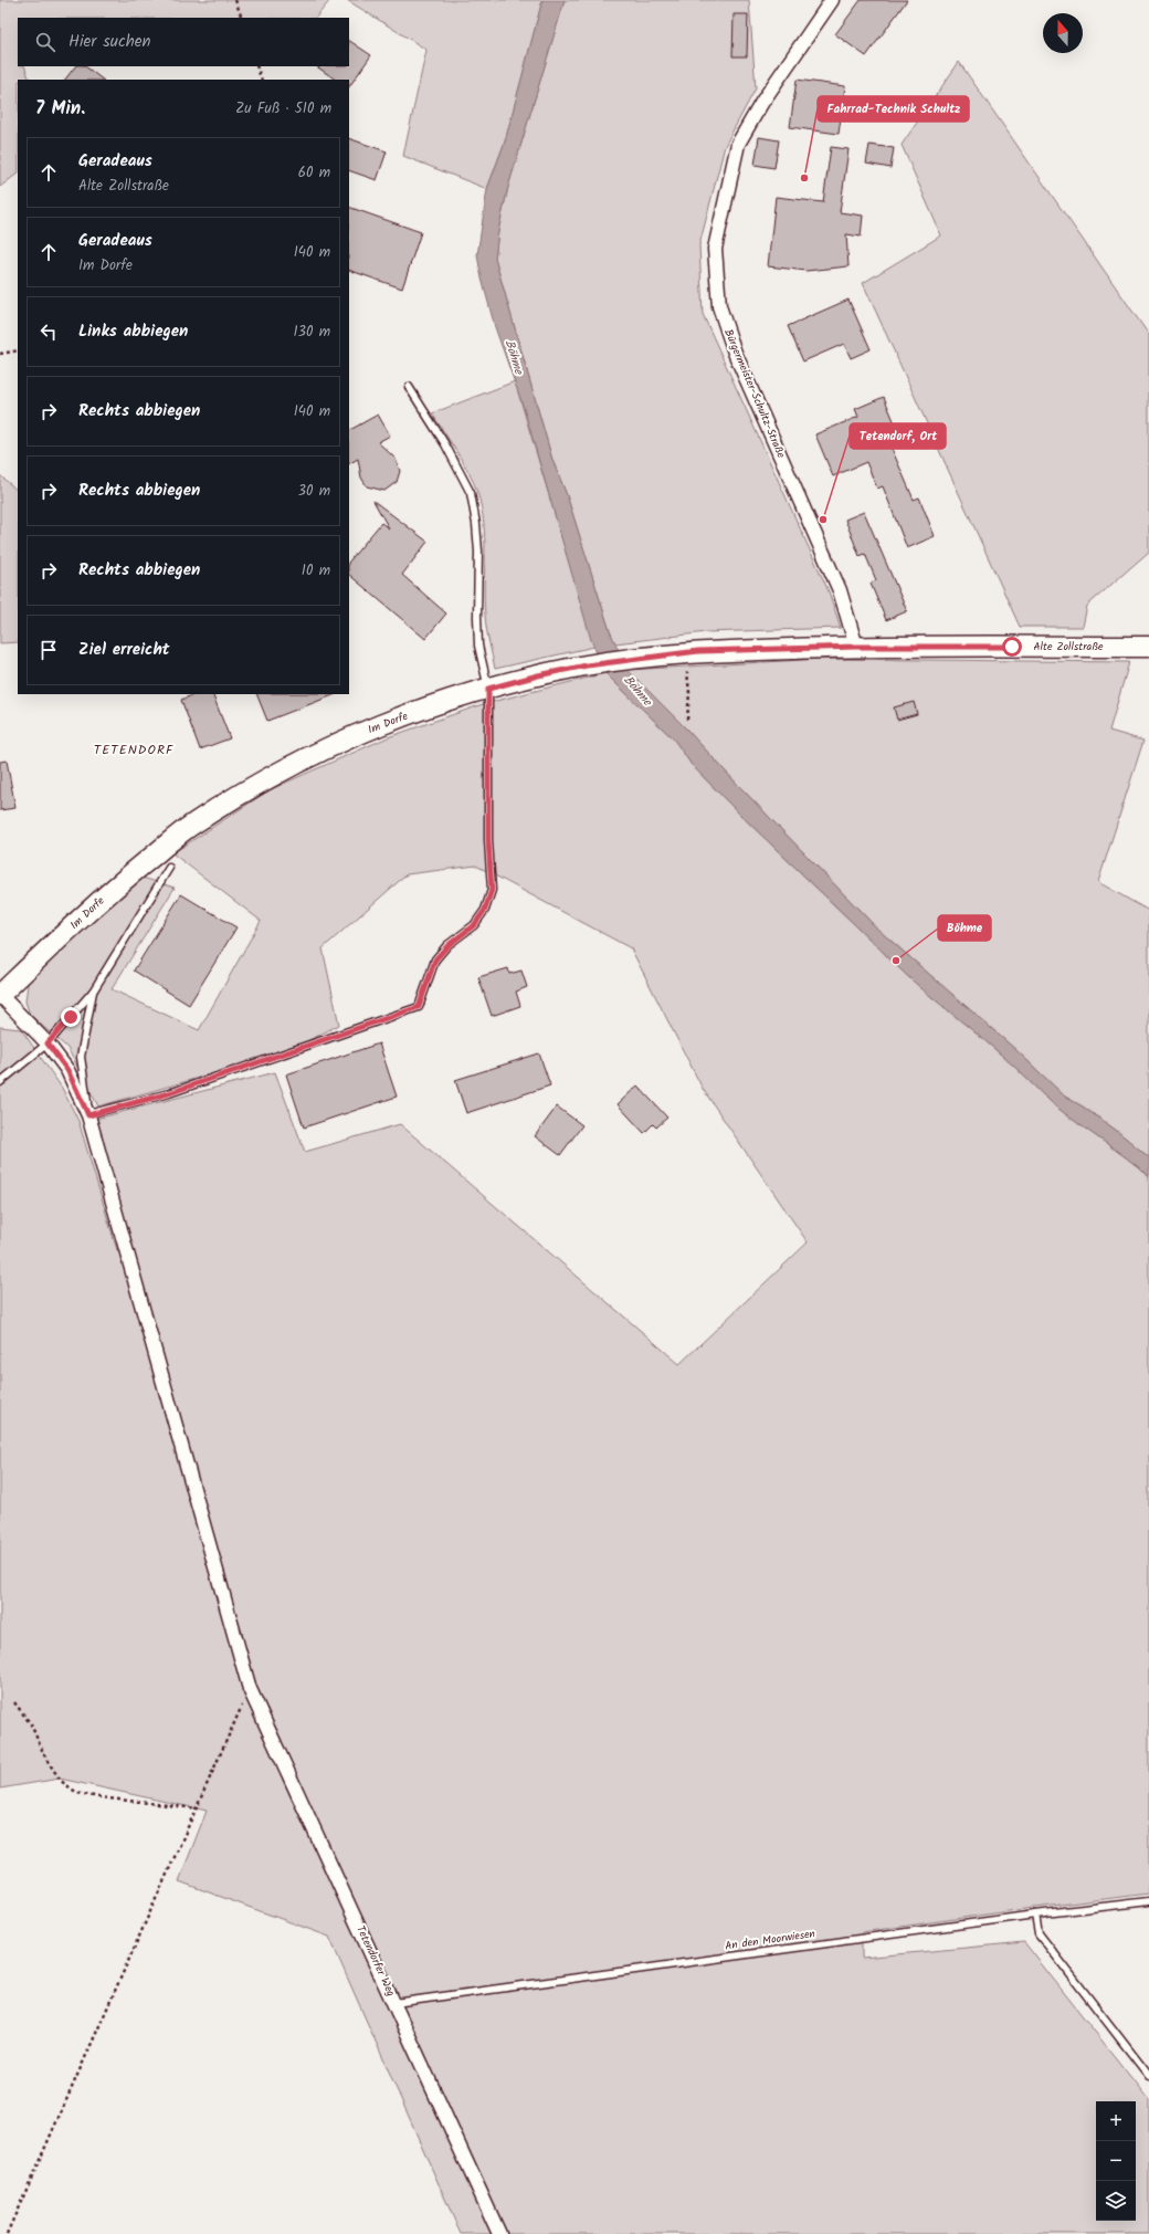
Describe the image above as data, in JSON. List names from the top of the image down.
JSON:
{
  "streets": {
    "street": [
      "Bürgermeister-Schultz-Straße",
      "Alte Zollstraße",
      "Im Dorfe",
      "Tetendorfer Weg"
    ],
    "lane": ["An den Moorwiesen"]
  },
  "crossings": [
    ["Bürgermeister-Schultz-Straße", "Alte Zollstraße"],
    ["Bürgermeister-Schultz-Straße", "Im Dorfe"],
    ["Alte Zollstraße", "Im Dorfe"],
    ["Im Dorfe", "Tetendorfer Weg"],
    ["An den Moorwiesen", "Tetendorfer Weg"]
  ],
  "districts": ["TETENDORF"],
  "water": ["Böhme"],
  "places": ["Fahrrad-Technik Schultz", "Tetendorf, Ort", "Böhme"],
  "north": "top",
  "page": {
    "search": "Hier suchen",
    "heading": ["7 Min.", "Zu Fuß · 510 m"],
    "list": [
      ["Geradeaus", "Alte Zollstraße", "60 m"],
      ["Geradeaus", "Im Dorfe", "140 m"],
      ["Links abbiegen", "130 m"],
      ["Rechts abbiegen", "140 m"],
      ["Rechts abbiegen", "30 m"],
      ["Rechts abbiegen", "10 m"],
      "Ziel erreicht"
    ],
    "map_buttons": ["+", "−"]
  }
}
